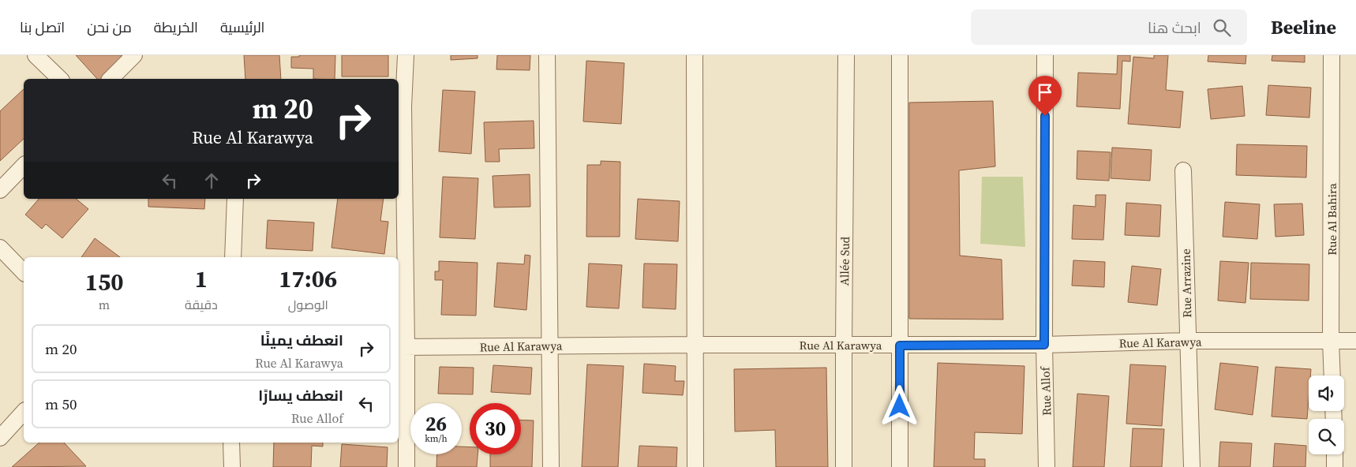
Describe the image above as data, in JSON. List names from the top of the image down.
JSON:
{
  "streets": {
    "street": [
      "Rue Al Bahira",
      "Allée Sud",
      "Rue Arrazine",
      "Rue Al Karawya",
      "Rue Allof"
    ]
  },
  "crossings": [
    ["Rue Al Bahira", "Rue Al Karawya"],
    ["Allée Sud", "Rue Al Karawya"],
    ["Rue Arrazine", "Rue Al Karawya"],
    ["Rue Al Karawya", "Rue Allof"]
  ],
  "page": {
    "header": "Beeline",
    "search": "ابحث هنا",
    "nav": [
      "الرئيسية",
      "الخريطة",
      "من نحن",
      "اتصل بنا"
    ],
    "turn": ["20 m", "Rue Al Karawya"],
    "eta": [
      "17:06",
      "الوصول",
      "1",
      "دقيقة",
      "150",
      "m"
    ],
    "list": [
      {
        "name": "انعطف يمينًا",
        "note": "Rue Al Karawya",
        "value": "20 m"
      },
      {
        "name": "انعطف يسارًا",
        "note": "Rue Allof",
        "value": "50 m"
      }
    ],
    "speed": "26 km/h",
    "limit": "30"
  }
}
